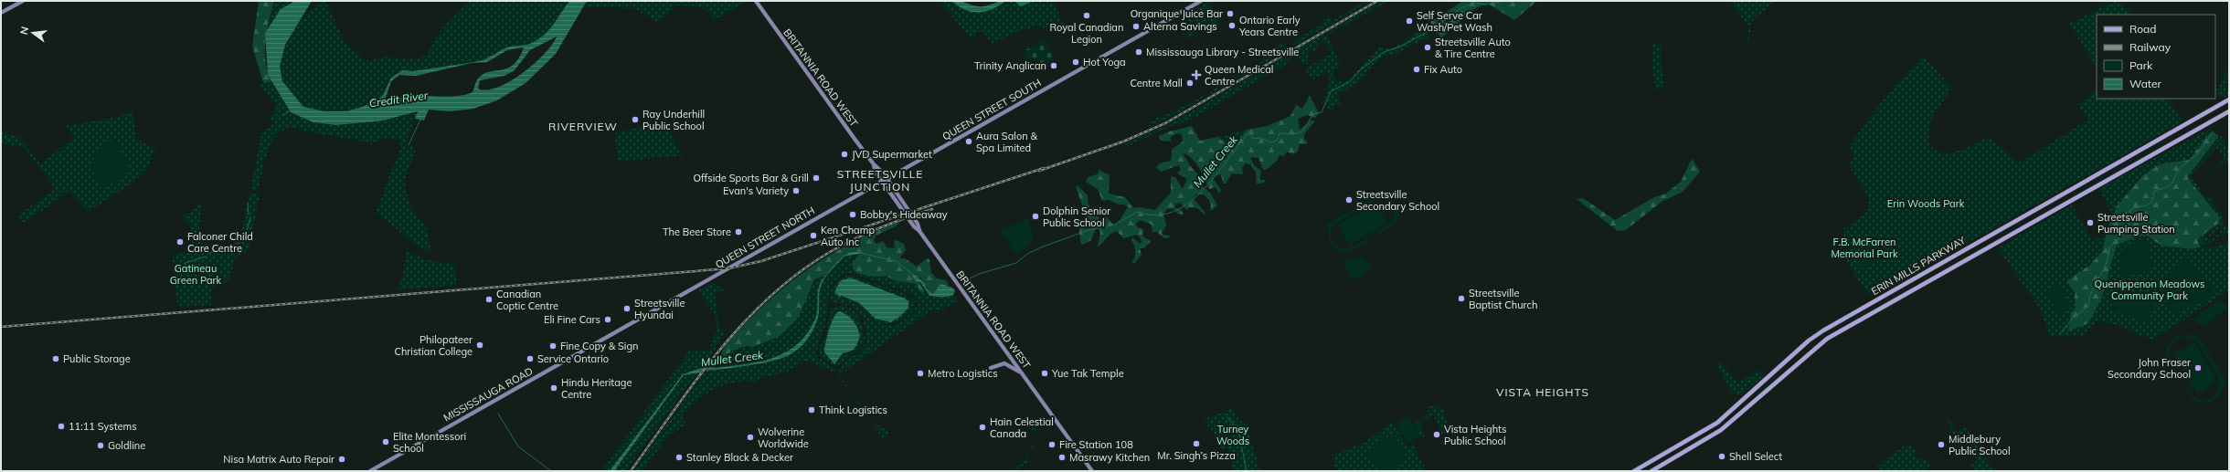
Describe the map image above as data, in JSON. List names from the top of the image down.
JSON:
{
  "streets": {
    "main road": [
      "BRITANNIA ROAD WEST",
      "QUEEN STREET SOUTH",
      "QUEEN STREET NORTH",
      "ERIN MILLS PARKWAY",
      "MISSISSAUGA ROAD"
    ]
  },
  "crossings": [
    ["BRITANNIA ROAD WEST", "QUEEN STREET SOUTH"],
    ["BRITANNIA ROAD WEST", "QUEEN STREET NORTH"],
    ["QUEEN STREET SOUTH", "QUEEN STREET NORTH"],
    ["QUEEN STREET NORTH", "MISSISSAUGA ROAD"]
  ],
  "districts": ["RIVERVIEW", "STREETSVILLE JUNCTION", "VISTA HEIGHTS"],
  "water": ["Credit River", "Mullet Creek"],
  "parks": [
    "Erin Woods Park",
    "F.B. McFarren Memorial Park",
    "Gatineau Green Park",
    "Quenippenon Meadows Community Park",
    "Turney Woods"
  ],
  "places": {
    "other": [
      "Organique Juice Bar",
      "Royal Canadian Legion",
      "Self Serve Car Wash/Pet Wash",
      "Ontario Early Years Centre",
      "Alterna Savings",
      "Streetsville Auto & Tire Centre",
      "Mississauga Library - Streetsville",
      "Hot Yoga",
      "Trinity Anglican",
      "Fix Auto",
      "Centre Mall",
      "Ray Underhill Public School",
      "Aura Salon & Spa Limited",
      "JVD Supermarket",
      "Offside Sports Bar & Grill",
      "Evan's Variety",
      "Streetsville Secondary School",
      "Bobby's Hideaway",
      "Dolphin Senior Public School",
      "Streetsville Pumping Station",
      "The Beer Store",
      "Ken Champ Auto Inc",
      "Falconer Child Care Centre",
      "Streetsville Baptist Church",
      "Canadian Coptic Centre",
      "Streetsville Hyundai",
      "Eli Fine Cars",
      "Philopateer Christian College",
      "Fine Copy & Sign",
      "Public Storage",
      "Service Ontario",
      "John Fraser Secondary School",
      "Metro Logistics",
      "Yue Tak Temple",
      "Hindu Heritage Centre",
      "Think Logistics",
      "11:11 Systems",
      "Hain Celestial Canada",
      "Vista Heights Public School",
      "Wolverine Worldwide",
      "Elite Montessori School",
      "Mr. Singh’s Pizza",
      "Fire Station 108",
      "Middlebury Public School",
      "Goldline",
      "Shell Select",
      "Stanley Black & Decker",
      "Masrawy Kitchen",
      "Nisa Matrix Auto Repair"
    ],
    "health": ["Queen Medical Centre"]
  },
  "legend": [
    "Road",
    "Railway",
    "Park",
    "Water"
  ],
  "north": "left"
}
